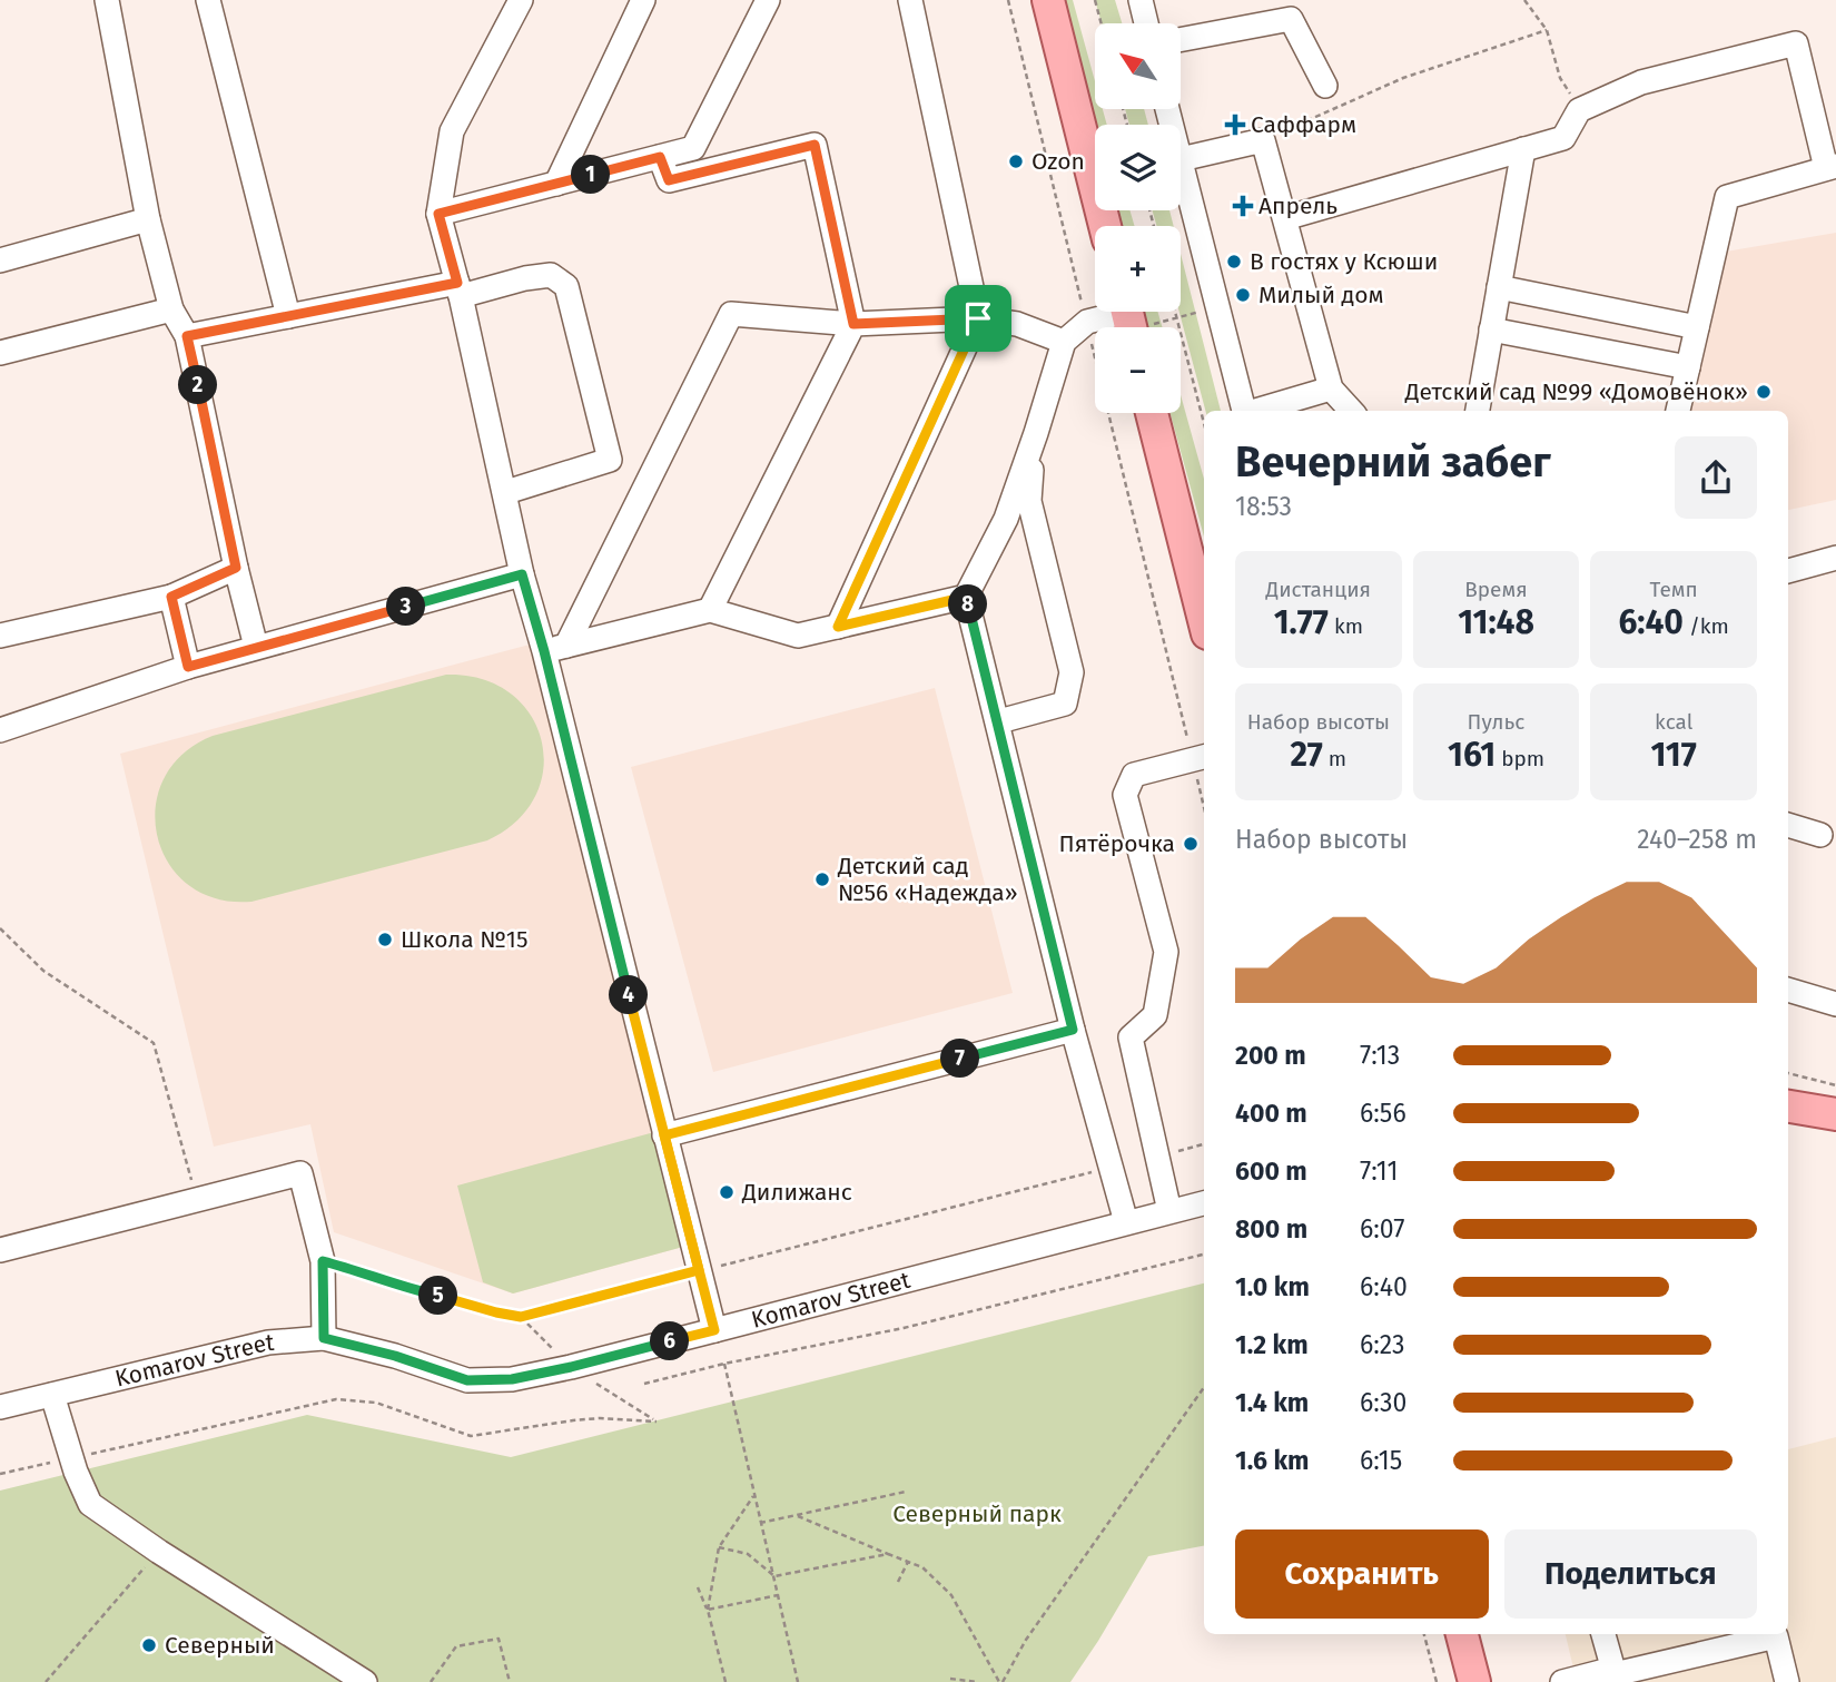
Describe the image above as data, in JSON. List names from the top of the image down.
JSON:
{
  "streets": {
    "street": ["Komarov Street"]
  },
  "parks": ["Северный парк"],
  "places": {
    "health": ["Саффарм", "Апрель"],
    "other": [
      "Ozon",
      "В гостях у Ксюши",
      "Милый дом",
      "Детский сад №99 «Домовёнок»",
      "Пятёрочка",
      "Детский сад №56 «Надежда»",
      "Школа №15",
      "Дилижанс",
      "Северный"
    ]
  },
  "north": "top left",
  "page": {
    "map_buttons": ["+", "−"],
    "pins": [
      "1",
      "2",
      "8",
      "3",
      "4",
      "7",
      "5",
      "6"
    ],
    "heading": ["Вечерний забег", "18:53"],
    "stats": [
      ["Дистанция", "1.77 km"],
      ["Время", "11:48"],
      ["Темп", "6:40 /km"],
      ["Набор высоты", "27 m"],
      ["Пульс", "161 bpm"],
      ["kcal", "117"]
    ],
    "chart": ["Набор высоты", "240–258 m"],
    "list": [
      {
        "name": "200 m",
        "note": "7:13"
      },
      {
        "name": "400 m",
        "note": "6:56"
      },
      {
        "name": "600 m",
        "note": "7:11"
      },
      {
        "name": "800 m",
        "note": "6:07"
      },
      {
        "name": "1.0 km",
        "note": "6:40"
      },
      {
        "name": "1.2 km",
        "note": "6:23"
      },
      {
        "name": "1.4 km",
        "note": "6:30"
      },
      {
        "name": "1.6 km",
        "note": "6:15"
      }
    ],
    "buttons": ["Сохранить", "Поделиться"]
  }
}
